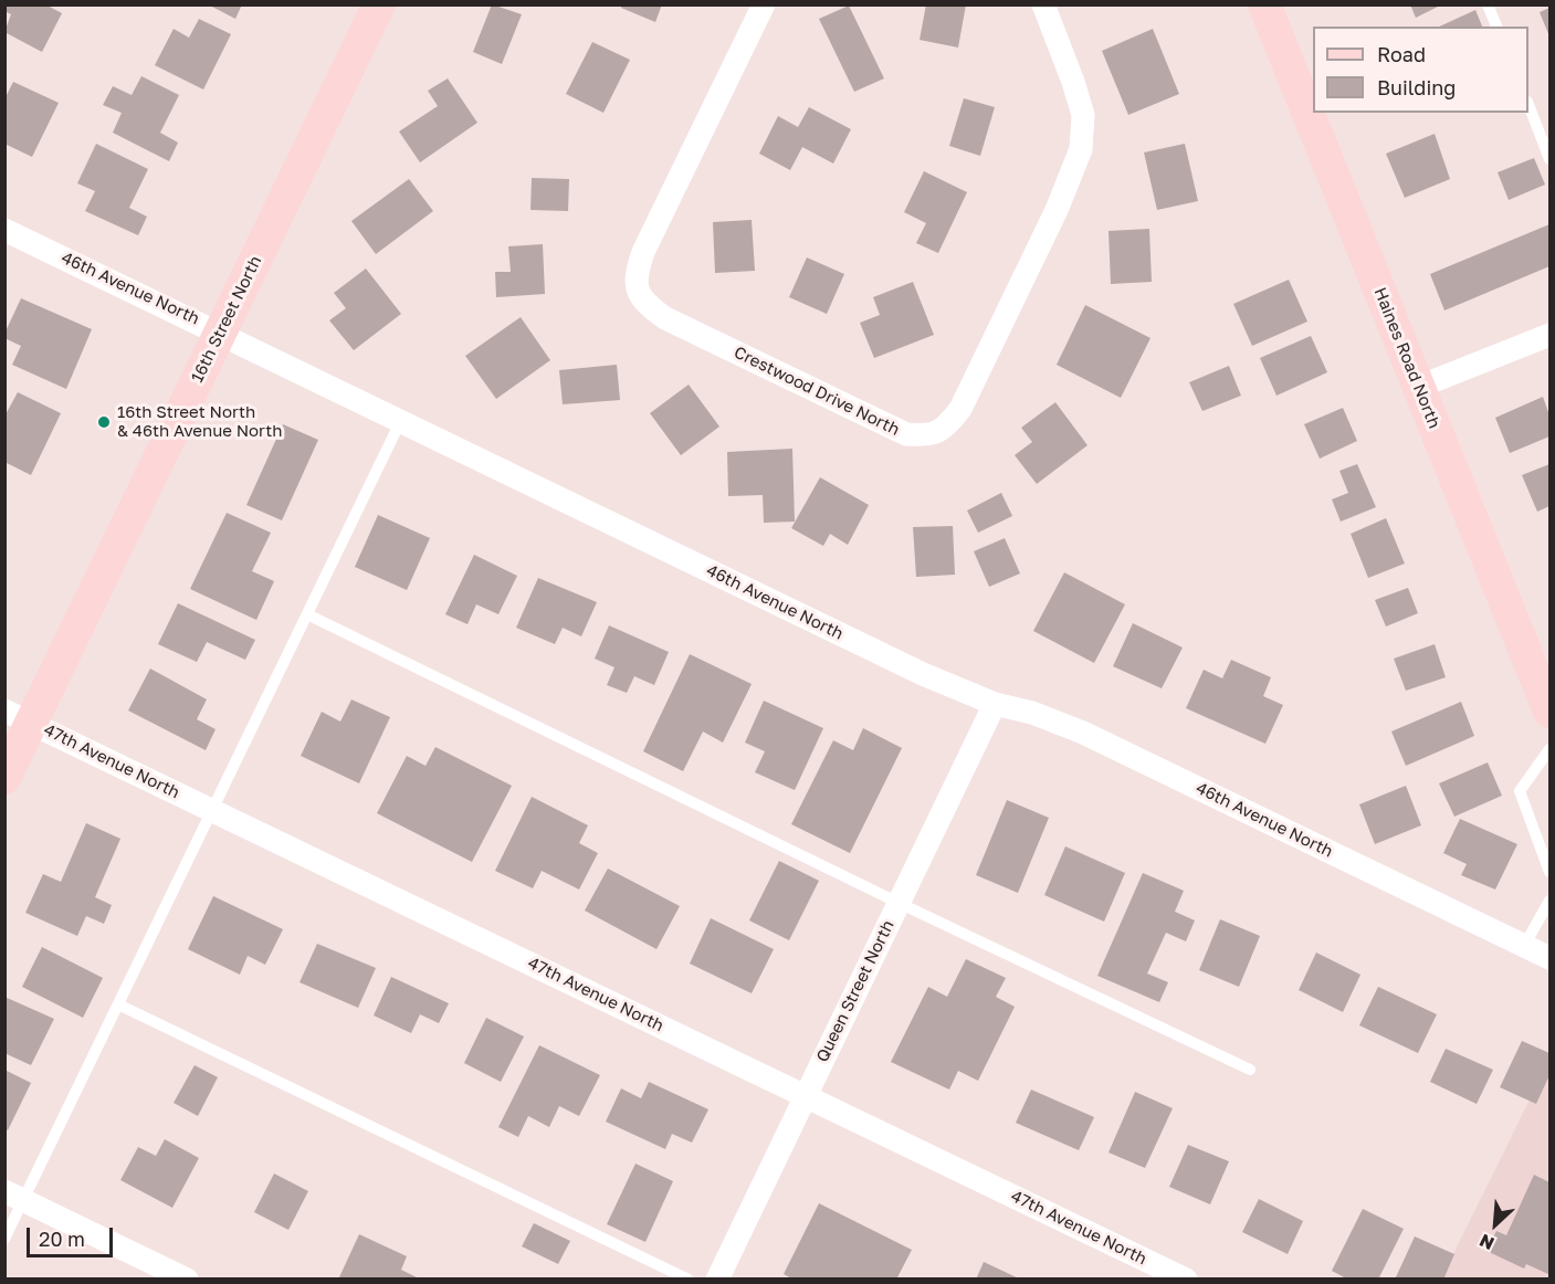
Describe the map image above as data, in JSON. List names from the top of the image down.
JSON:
{
  "streets": {
    "street": [
      "46th Avenue North",
      "16th Street North",
      "Haines Road North",
      "Crestwood Drive North",
      "47th Avenue North",
      "Queen Street North"
    ]
  },
  "crossings": [
    ["46th Avenue North", "16th Street North"],
    ["46th Avenue North", "Queen Street North"],
    ["16th Street North", "47th Avenue North"],
    ["47th Avenue North", "Queen Street North"]
  ],
  "places": ["16th Street North & 46th Avenue North"],
  "legend": ["Road", "Building"],
  "scale_bar": "20 m",
  "north": "bottom left"
}
